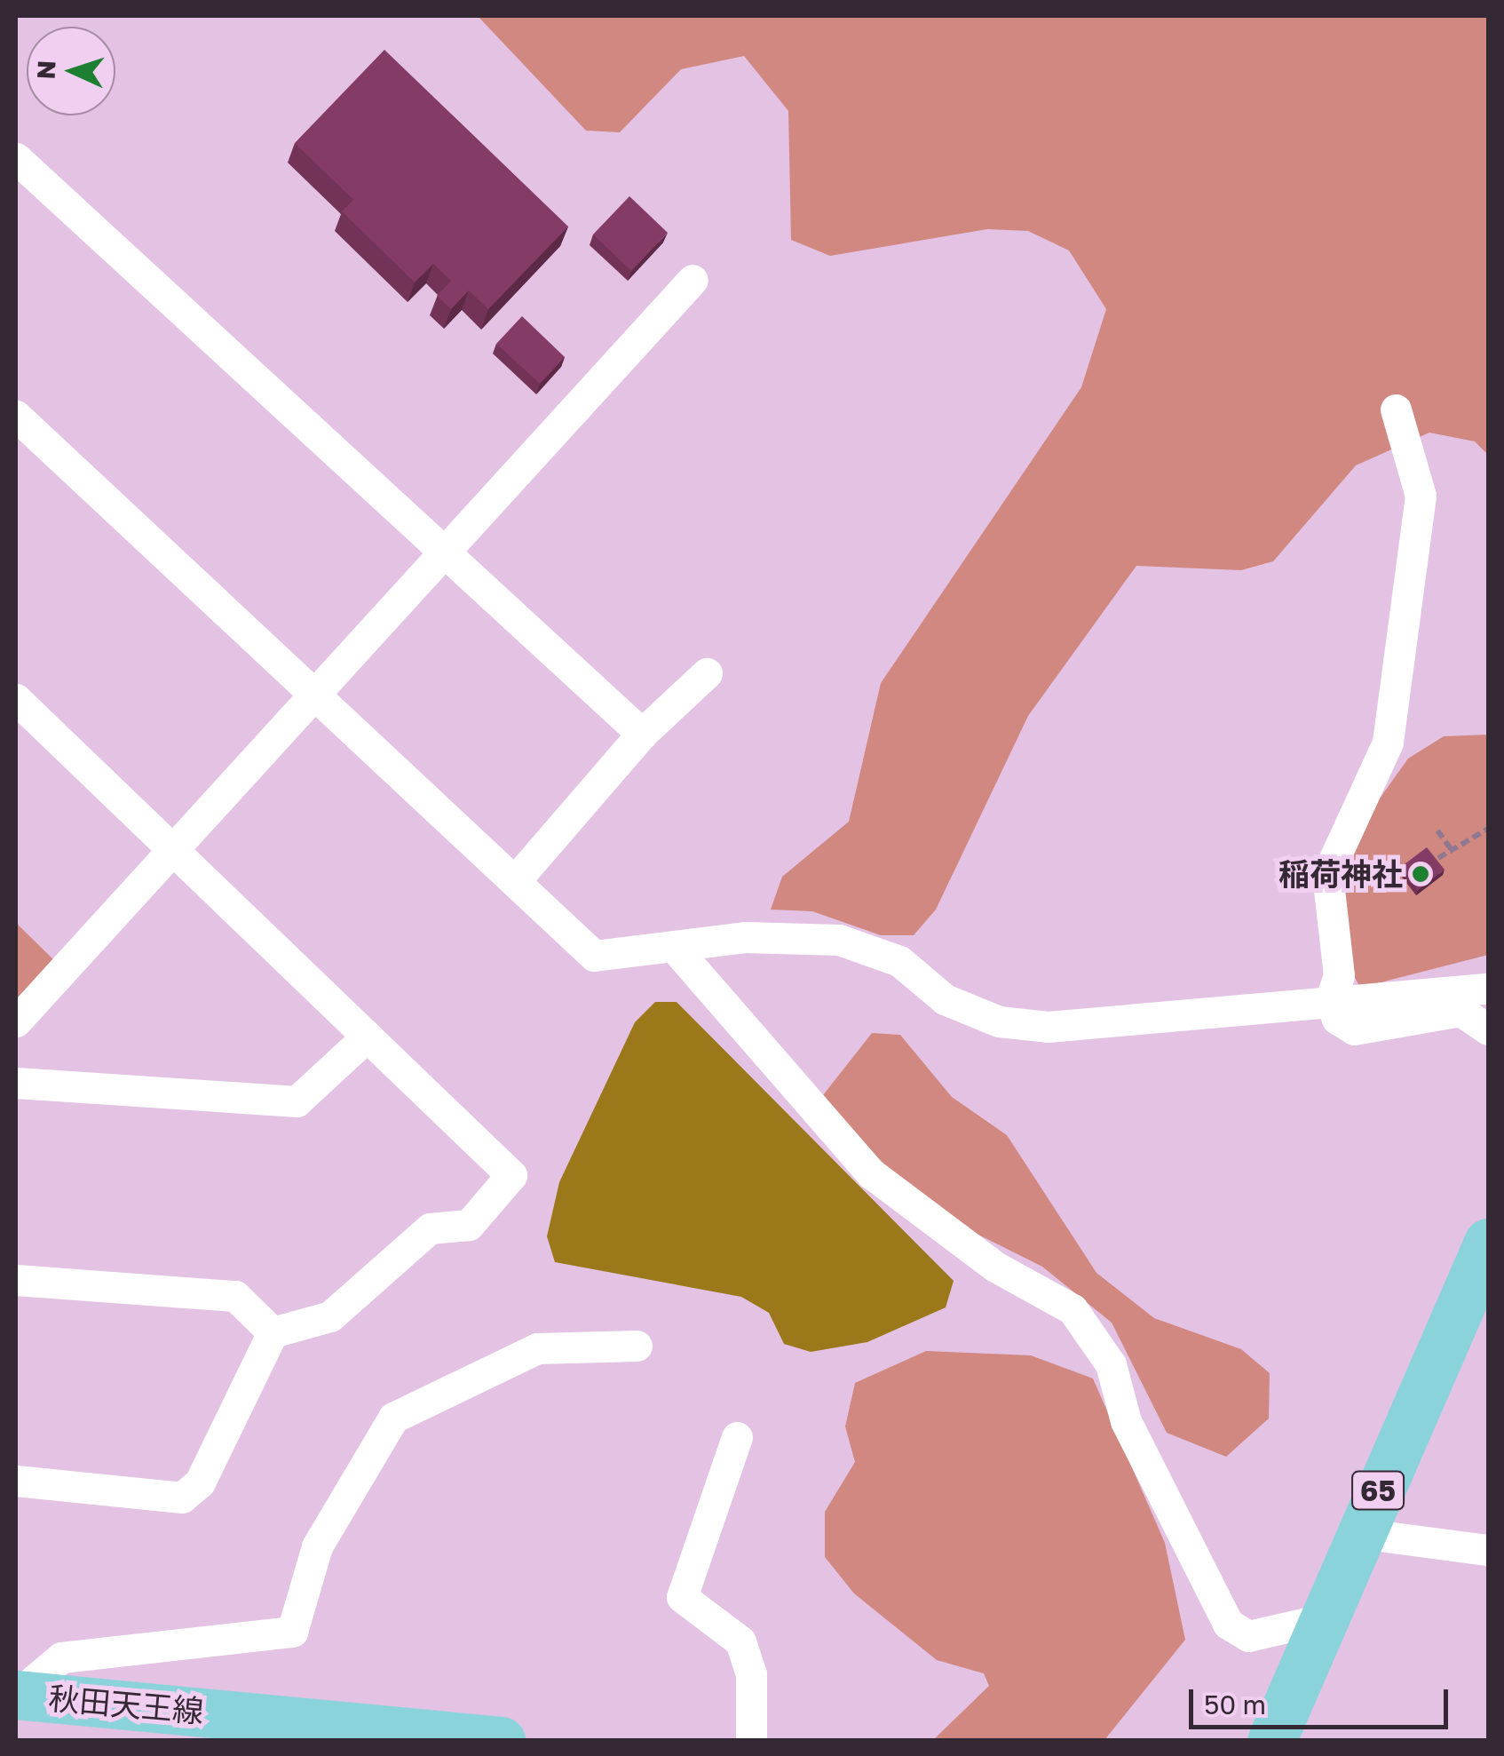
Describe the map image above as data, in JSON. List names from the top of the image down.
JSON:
{
  "streets": {
    "main road": ["65", "秋田天王線"]
  },
  "places": ["稲荷神社"],
  "scale_bar": "50 m",
  "north": "left"
}
